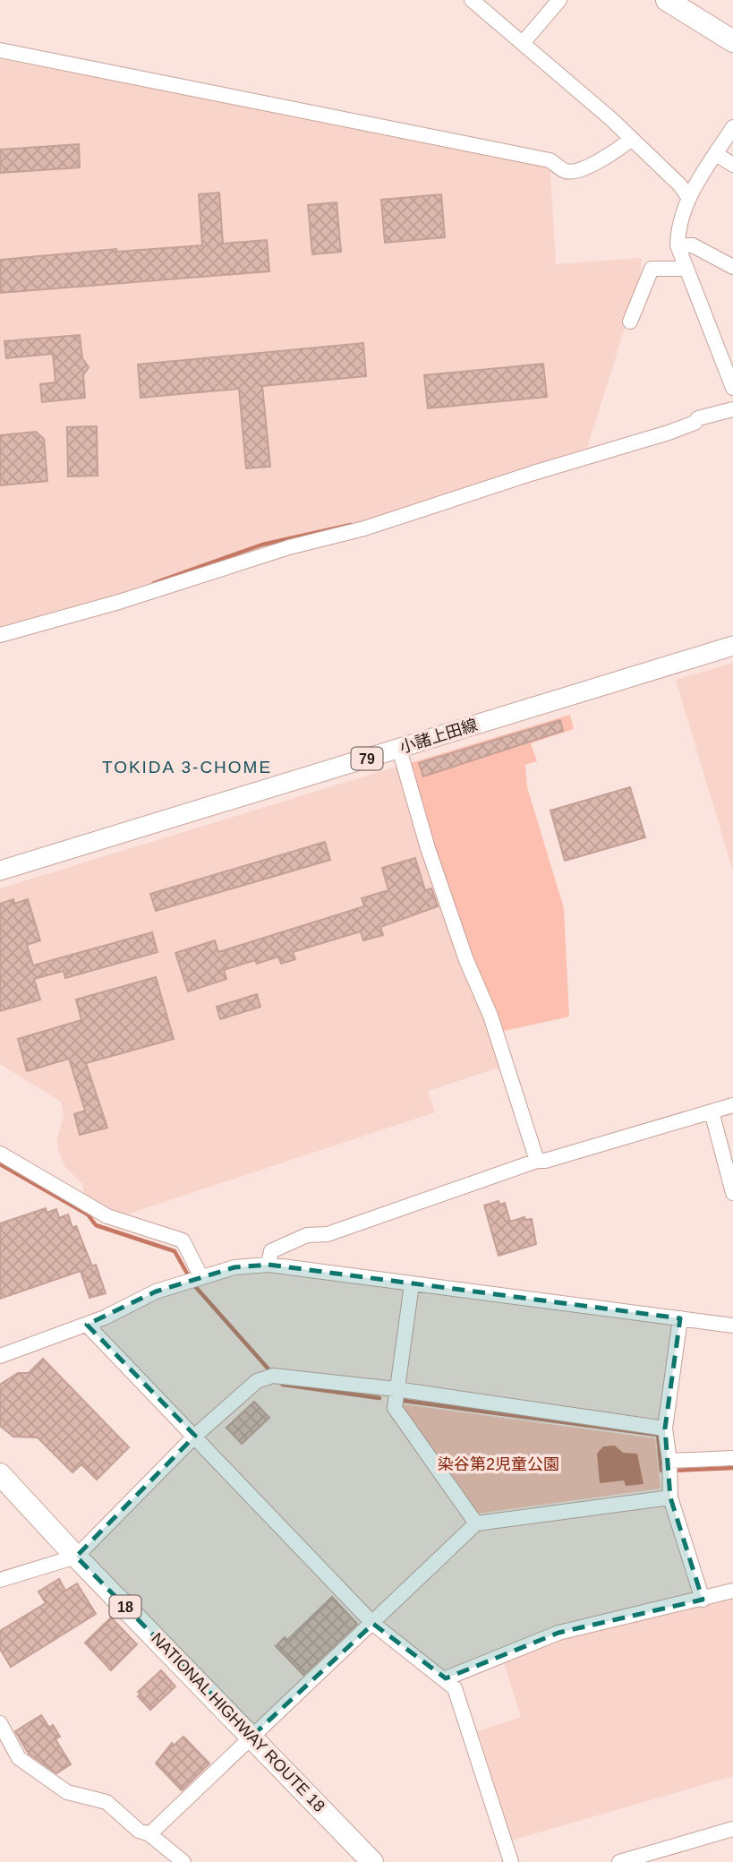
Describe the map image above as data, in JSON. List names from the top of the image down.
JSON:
{
  "streets": {
    "highway": ["18", "NATIONAL HIGHWAY ROUTE 18"],
    "main road": ["小諸上田線", "79"]
  },
  "districts": ["TOKIDA 3-CHOME"],
  "parks": ["染谷第2児童公園"]
}
